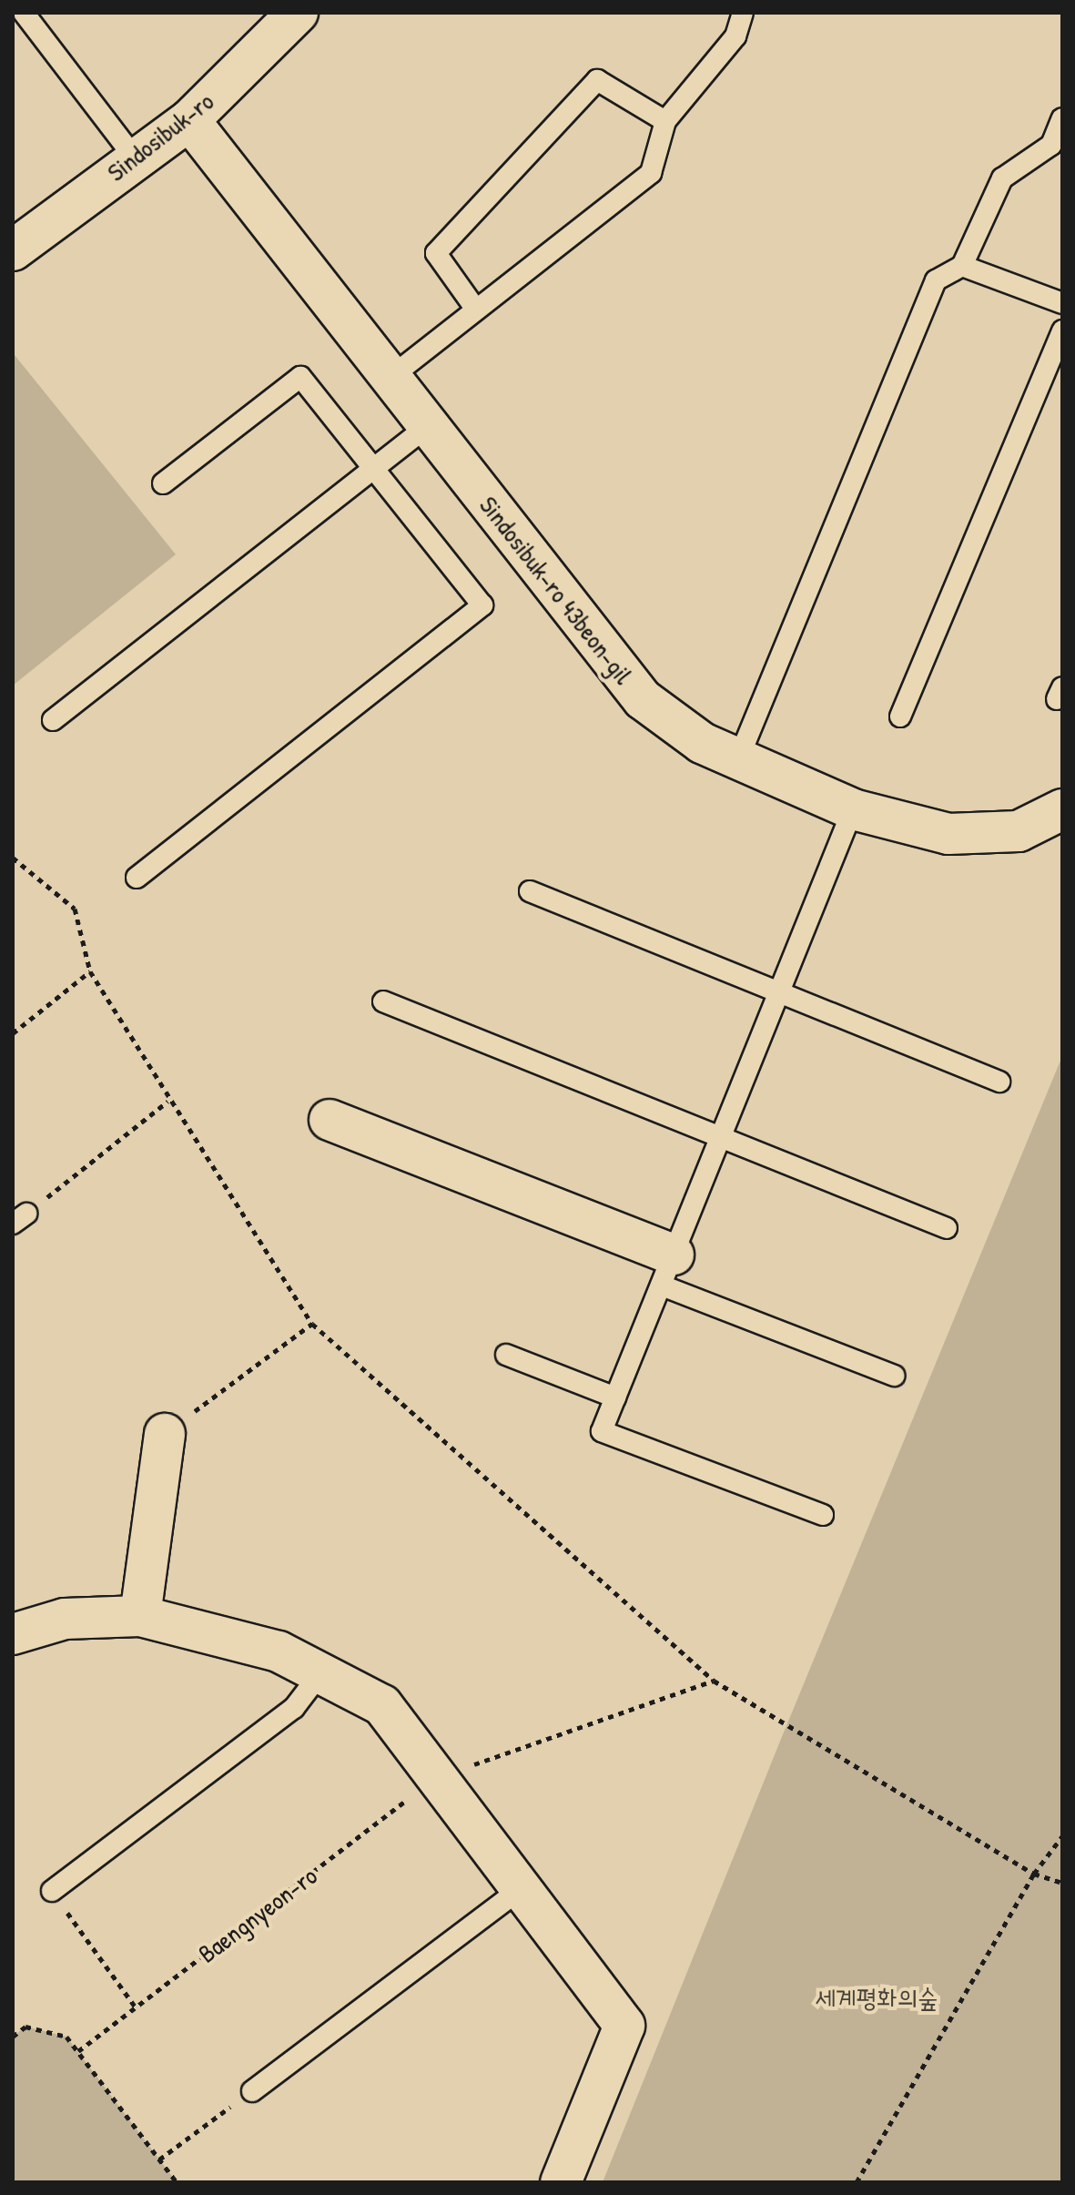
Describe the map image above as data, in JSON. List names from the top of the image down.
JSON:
{
  "streets": {
    "street": ["Sindosibuk-ro", "Sindosibuk-ro 43beon-gil"],
    "path": ["Baengnyeon-ro"]
  },
  "crossings": [
    ["Sindosibuk-ro", "Sindosibuk-ro 43beon-gil"]
  ],
  "parks": ["세계평화의숲"]
}
